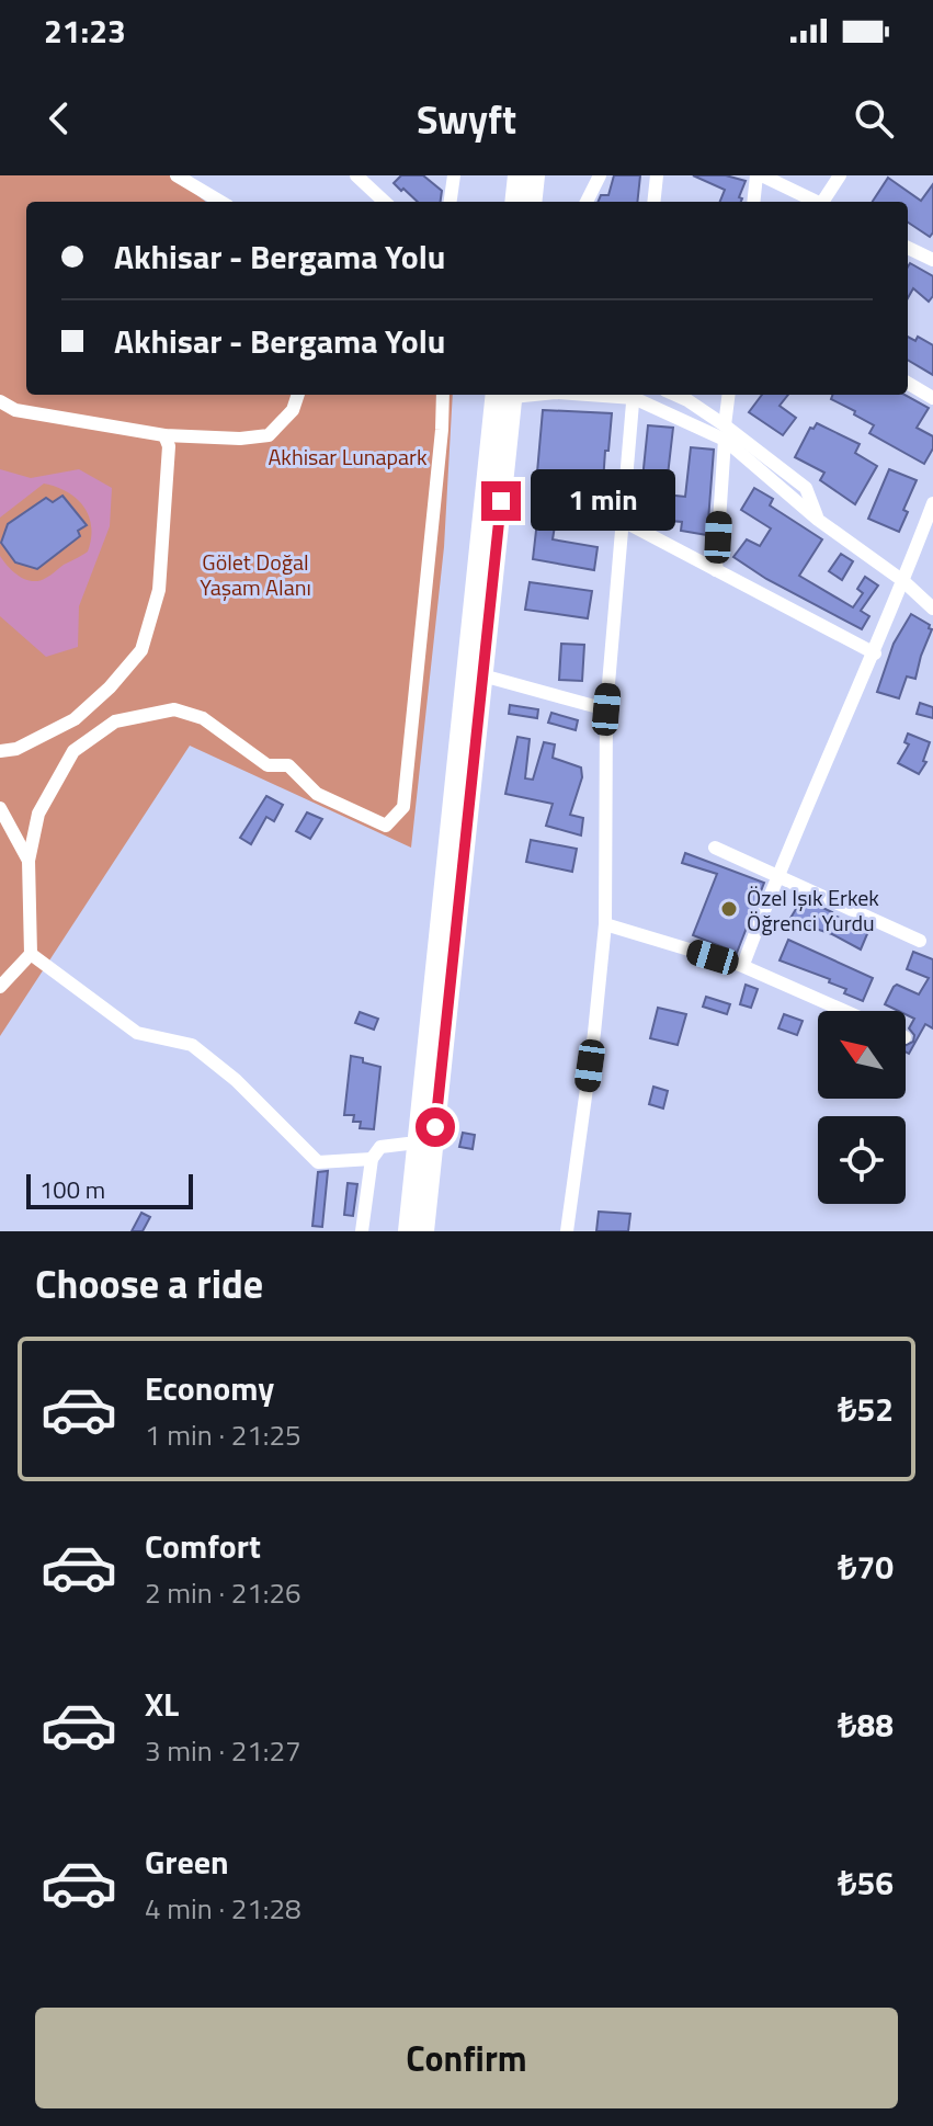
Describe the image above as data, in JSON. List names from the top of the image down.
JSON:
{
  "parks": ["Akhisar Lunapark", "Gölet Doğal Yaşam Alanı"],
  "places": ["Özel Işık Erkek Öğrenci Yurdu"],
  "scale_bar": "100 m",
  "north": "top left",
  "page": {
    "status": "21:23",
    "header": "Swyft",
    "banner": ["Akhisar - Bergama Yolu", "Akhisar - Bergama Yolu"],
    "bubble": "1 min",
    "scale": "100 m",
    "heading": "Choose a ride",
    "list": [
      {
        "name": "Economy",
        "note": "1 min · 21:25",
        "value": "₺52"
      },
      {
        "name": "Comfort",
        "note": "2 min · 21:26",
        "value": "₺70"
      },
      {
        "name": "XL",
        "note": "3 min · 21:27",
        "value": "₺88"
      },
      {
        "name": "Green",
        "note": "4 min · 21:28",
        "value": "₺56"
      }
    ],
    "buttons": "Confirm"
  }
}
